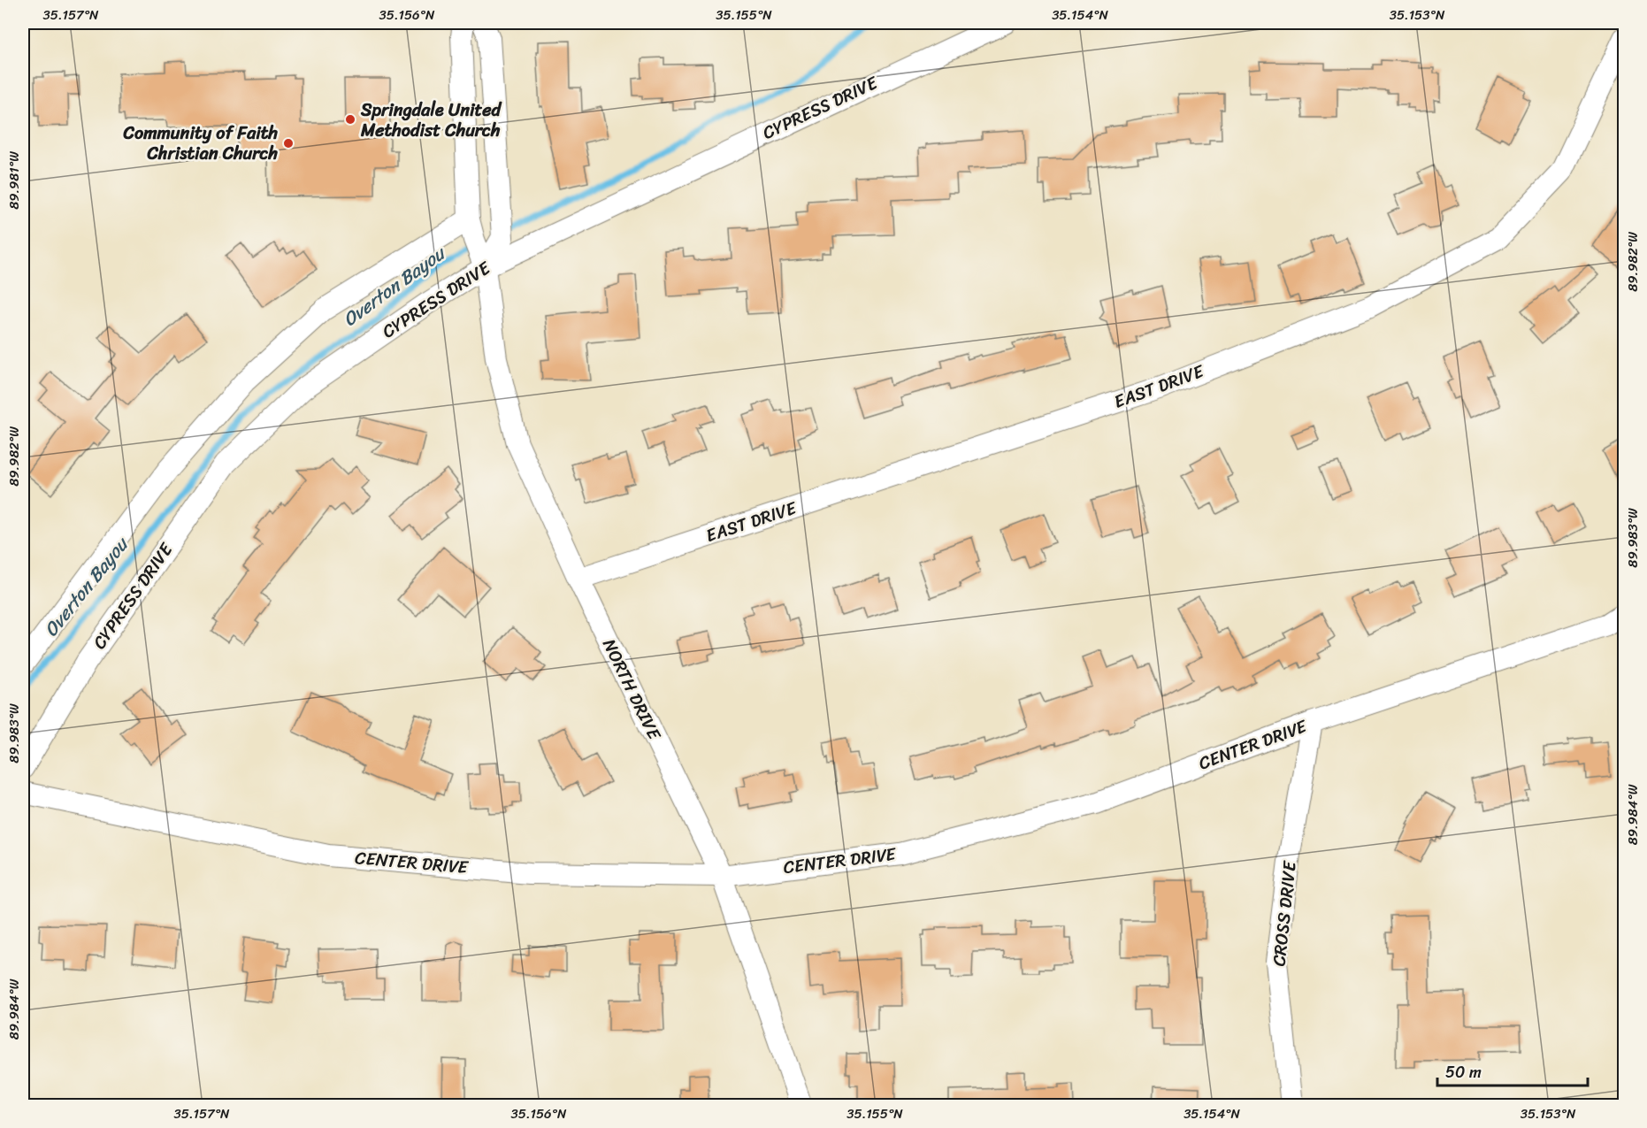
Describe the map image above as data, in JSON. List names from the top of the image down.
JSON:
{
  "streets": {
    "street": [
      "CYPRESS DRIVE",
      "EAST DRIVE",
      "NORTH DRIVE",
      "CENTER DRIVE",
      "CROSS DRIVE"
    ]
  },
  "crossings": [
    ["CYPRESS DRIVE", "NORTH DRIVE"],
    ["EAST DRIVE", "NORTH DRIVE"],
    ["NORTH DRIVE", "CENTER DRIVE"],
    ["CENTER DRIVE", "CROSS DRIVE"]
  ],
  "water": ["Overton Bayou"],
  "places": ["Springdale United Methodist Church", "Community of Faith Christian Church"],
  "scale_bar": "50 m",
  "coordinates": [
    "35.157°N",
    "35.156°N",
    "35.155°N",
    "35.154°N",
    "35.153°N",
    "89.981°W",
    "89.982°W",
    "89.983°W",
    "89.984°W"
  ]
}
